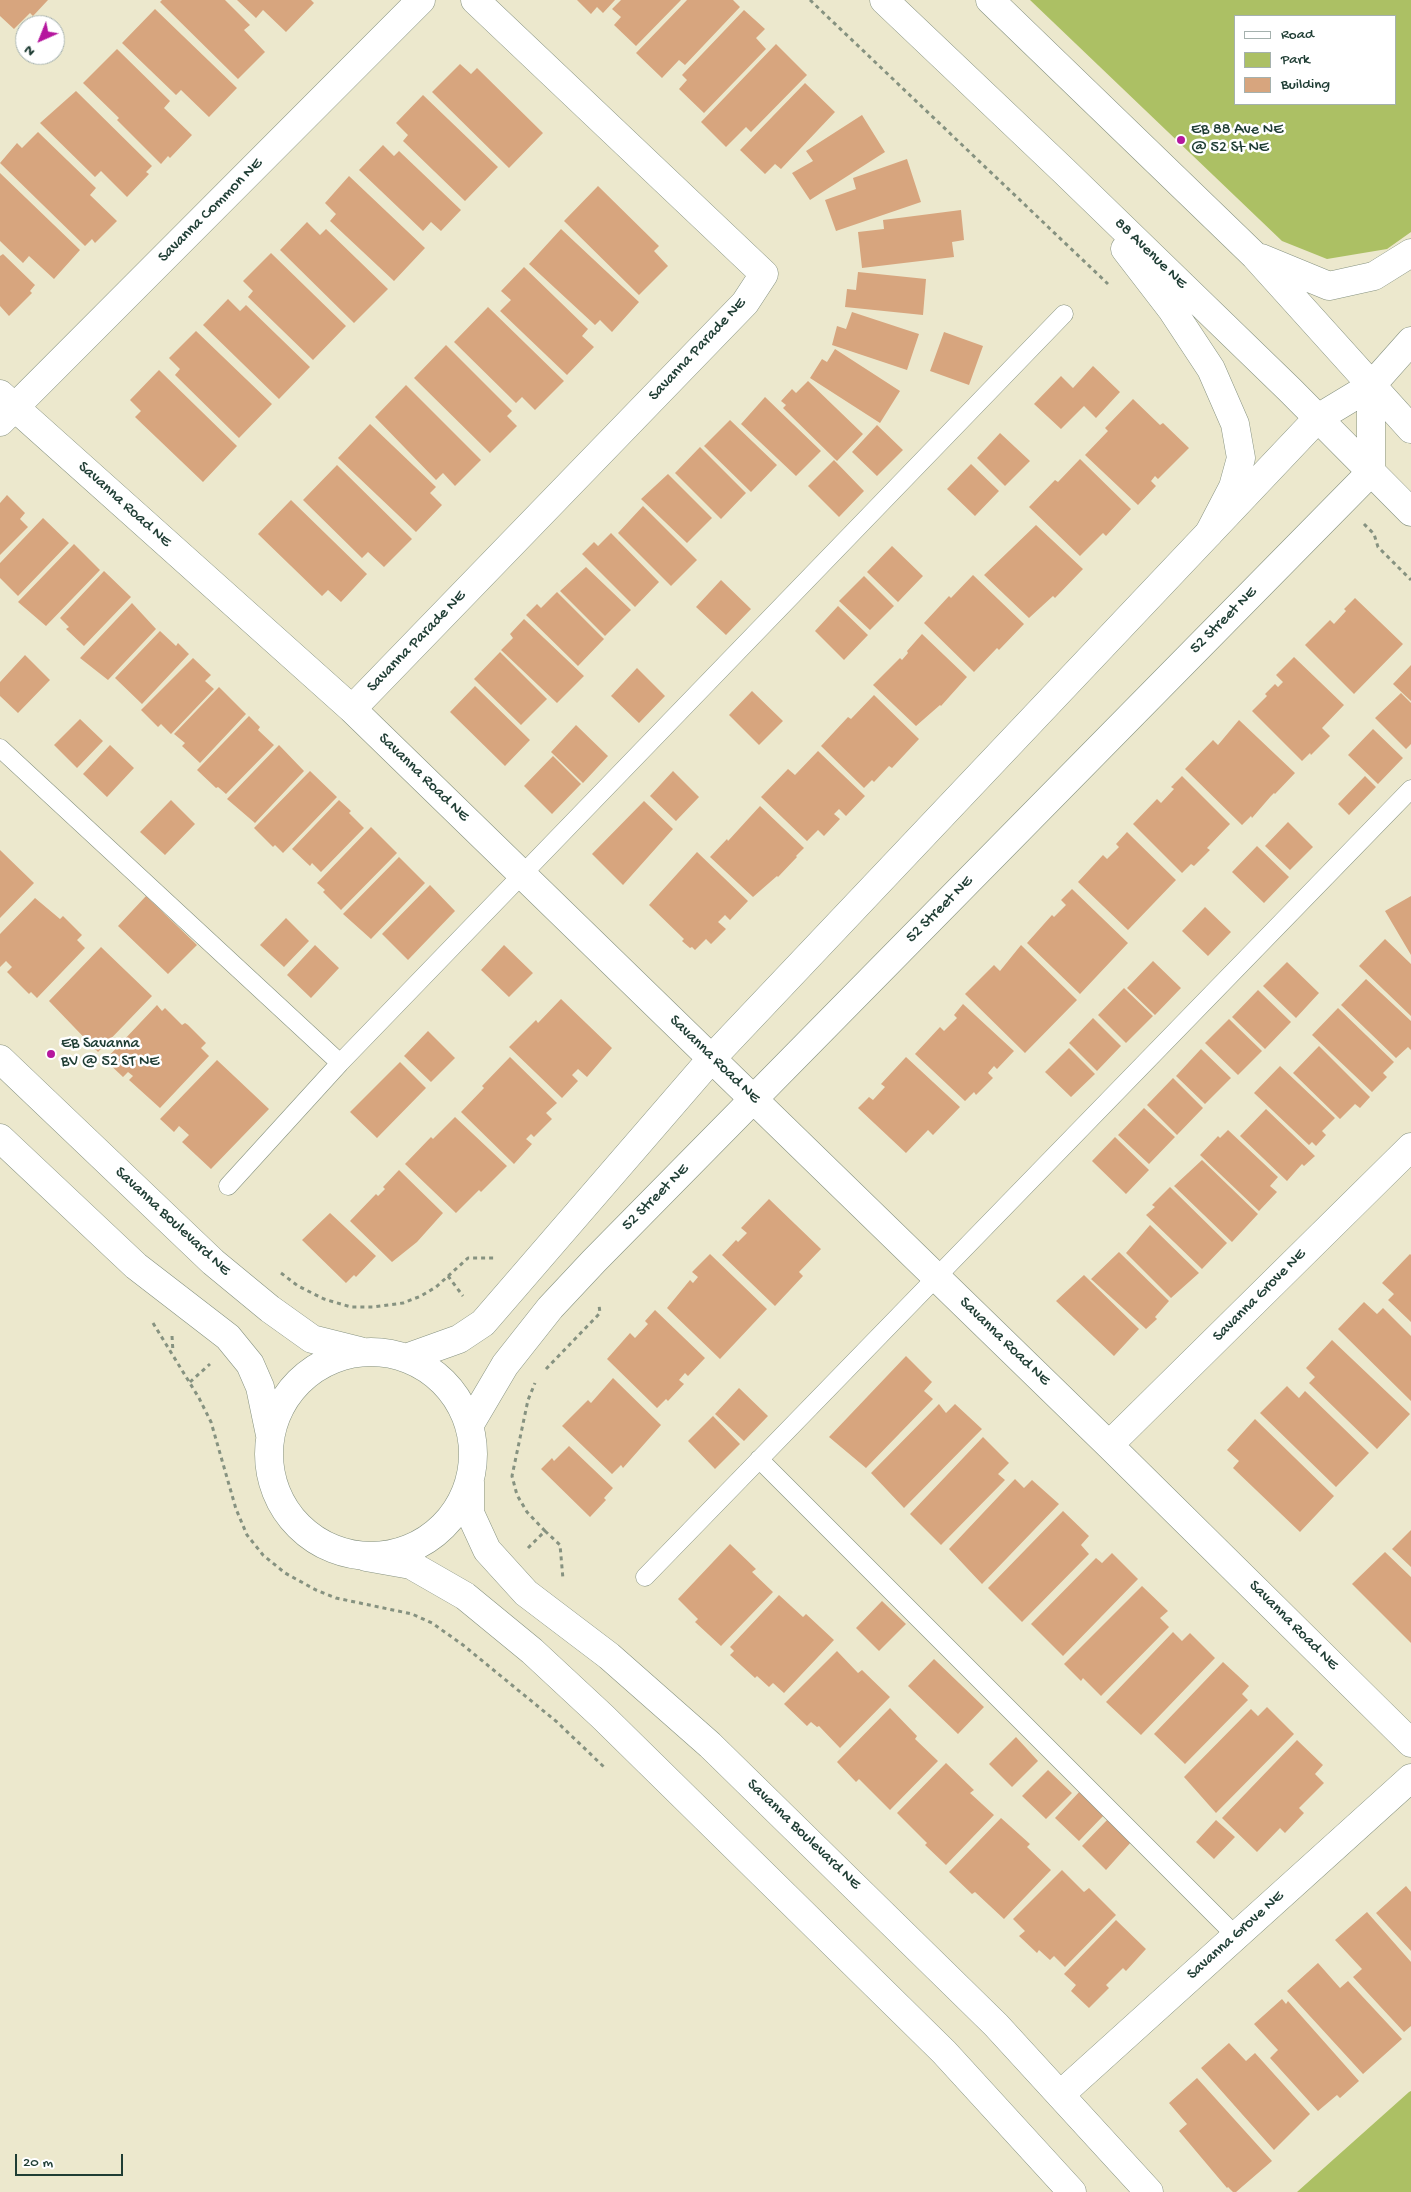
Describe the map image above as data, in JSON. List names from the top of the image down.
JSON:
{
  "streets": {
    "street": [
      "Savanna Common NE",
      "88 Avenue NE",
      "Savanna Parade NE",
      "Savanna Road NE",
      "52 Street NE",
      "Savanna Boulevard NE",
      "Savanna Grove NE"
    ]
  },
  "crossings": [
    ["Savanna Common NE", "Savanna Road NE"],
    ["88 Avenue NE", "52 Street NE"],
    ["Savanna Parade NE", "Savanna Road NE"],
    ["Savanna Road NE", "52 Street NE"],
    ["Savanna Road NE", "Savanna Grove NE"],
    ["Savanna Boulevard NE", "Savanna Grove NE"]
  ],
  "places": ["EB 88 Ave NE @ 52 St NE", "EB Savanna BV @ 52 ST NE"],
  "legend": ["Road", "Park", "Building"],
  "scale_bar": "20 m",
  "north": "bottom left"
}
